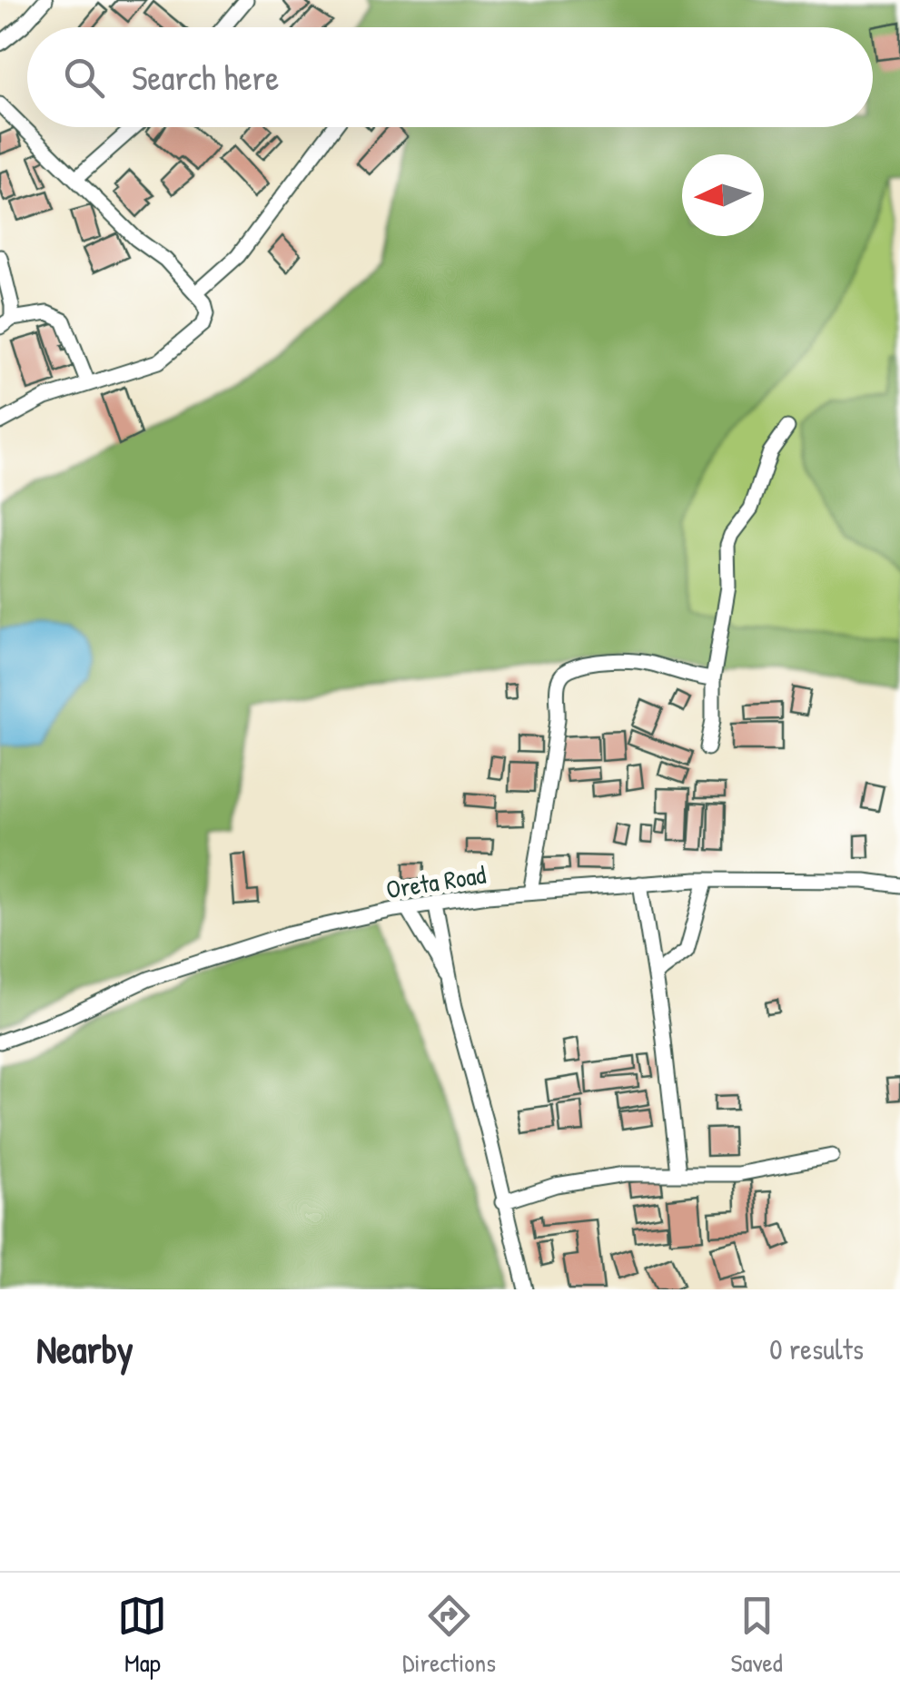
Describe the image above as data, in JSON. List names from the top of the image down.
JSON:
{
  "streets": {
    "street": ["Oreta Road"]
  },
  "north": "left",
  "page": {
    "search": "Search here",
    "heading": ["Nearby", "0 results"],
    "nav": ["Map", "Directions", "Saved"]
  }
}
